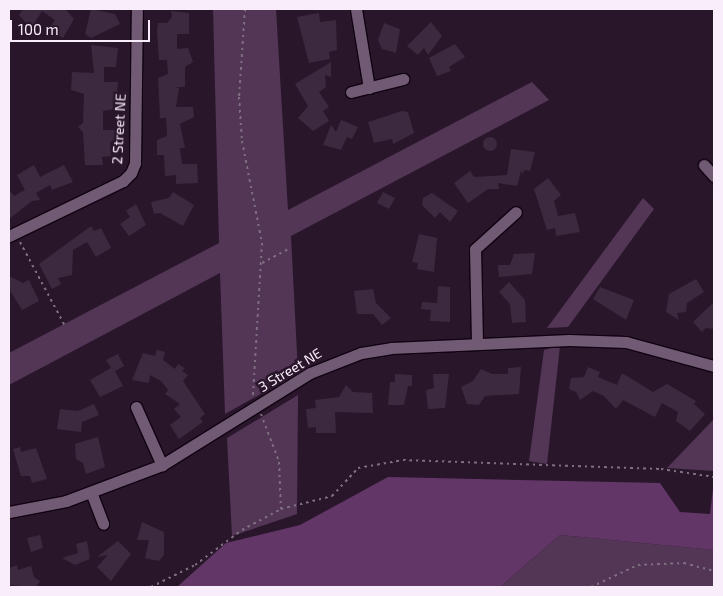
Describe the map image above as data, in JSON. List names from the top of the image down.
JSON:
{
  "streets": {
    "street": ["2 Street NE", "3 Street NE"]
  },
  "scale_bar": "100 m"
}
